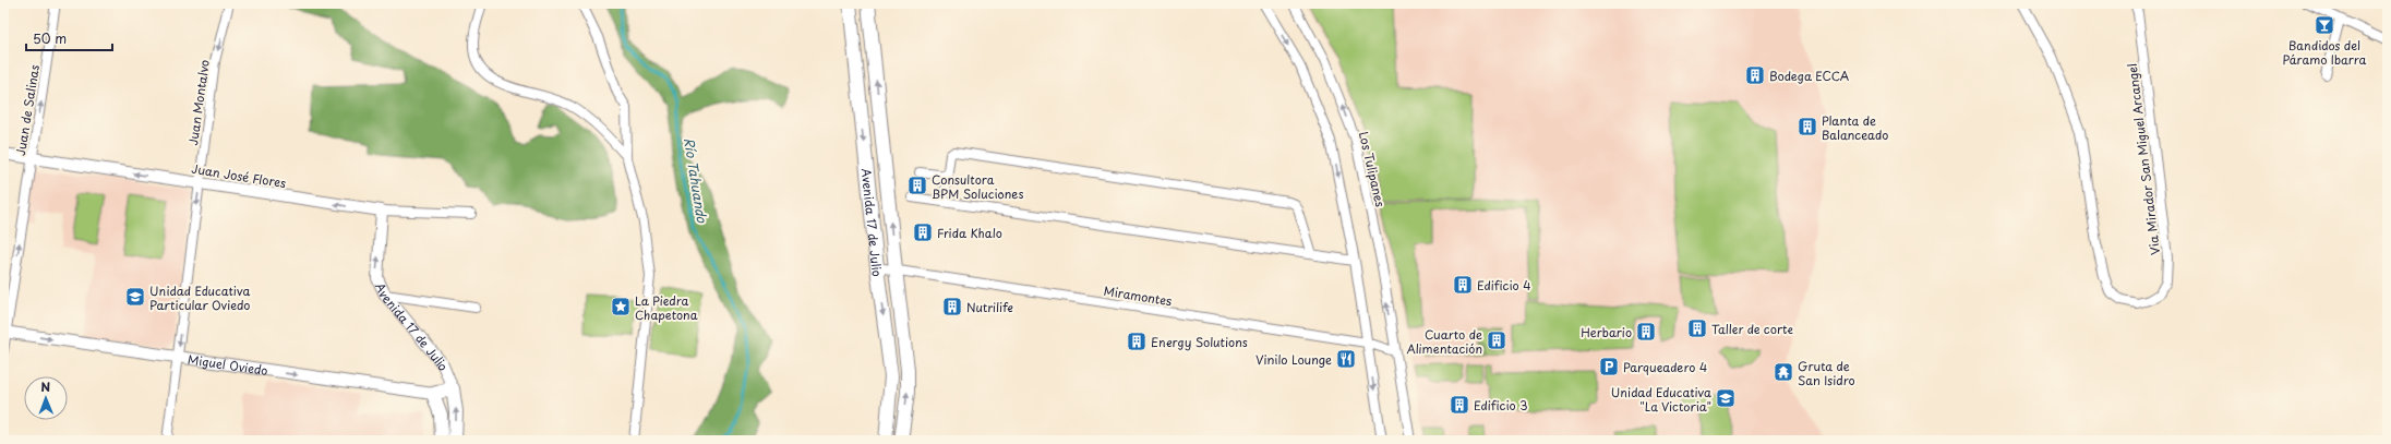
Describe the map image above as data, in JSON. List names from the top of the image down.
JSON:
{
  "streets": {
    "main road": ["Avenida 17 de Julio", "Miguel Oviedo"],
    "street": [
      "Juan Montalvo",
      "Juan de Salinas",
      "Via Mirador San Miguel Arcangel",
      "Los Tulipanes",
      "Juan José Flores",
      "Miramontes"
    ]
  },
  "crossings": [
    ["Juan Montalvo", "Juan José Flores"],
    ["Juan Montalvo", "Miguel Oviedo"],
    ["Juan de Salinas", "Juan José Flores"],
    ["Juan de Salinas", "Miguel Oviedo"],
    ["Los Tulipanes", "Miramontes"],
    ["Juan José Flores", "Avenida 17 de Julio"],
    ["Avenida 17 de Julio", "Miramontes"],
    ["Avenida 17 de Julio", "Miguel Oviedo"]
  ],
  "one_way": [
    "Juan Montalvo",
    "Juan de Salinas",
    "Juan José Flores",
    "Miguel Oviedo"
  ],
  "water": ["Río Tahuando"],
  "places": {
    "bar": ["Bandidos del Páramo Ibarra"],
    "building": [
      "Bodega ECCA",
      "Planta de Balanceado",
      "Consultora BPM Soluciones",
      "Frida Khalo",
      "Edificio 4",
      "Nutrilife",
      "Taller de corte",
      "Herbario",
      "Cuarto de Alimentación",
      "Energy Solutions",
      "Edificio 3"
    ],
    "school or university": ["Unidad Educativa Particular Oviedo", "Unidad Educativa \"La Victoria\""],
    "place": ["La Piedra Chapetona"],
    "restaurant": ["Vinilo Lounge"],
    "parking": ["Parqueadero 4"],
    "temple": ["Gruta de San Isidro"]
  },
  "scale_bar": "50 m",
  "north": "top"
}
